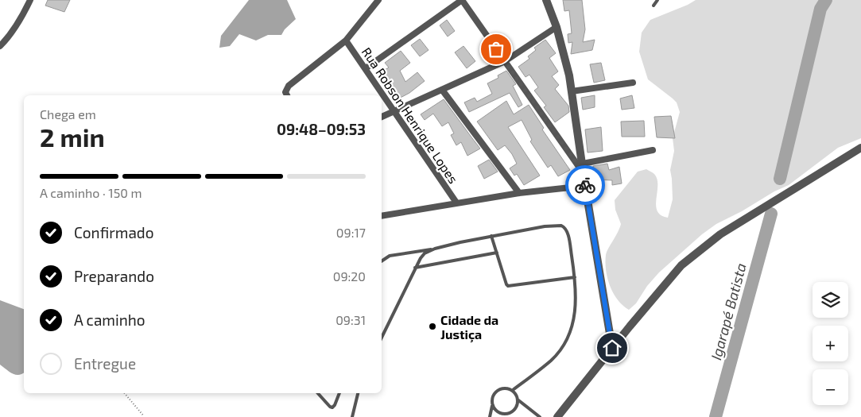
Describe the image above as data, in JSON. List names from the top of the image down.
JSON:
{
  "streets": {
    "street": ["Rua Robson Henrique Lopes"]
  },
  "water": ["Igarapé Batista"],
  "places": ["Cidade da Justiça"],
  "page": {
    "heading": ["2 min", "Chega em", "09:48–09:53"],
    "bar": "A caminho · 150 m",
    "list": [
      ["Confirmado", "09:17"],
      ["Preparando", "09:20"],
      ["A caminho", "09:31"],
      "Entregue"
    ],
    "map_buttons": ["+", "−"]
  }
}
